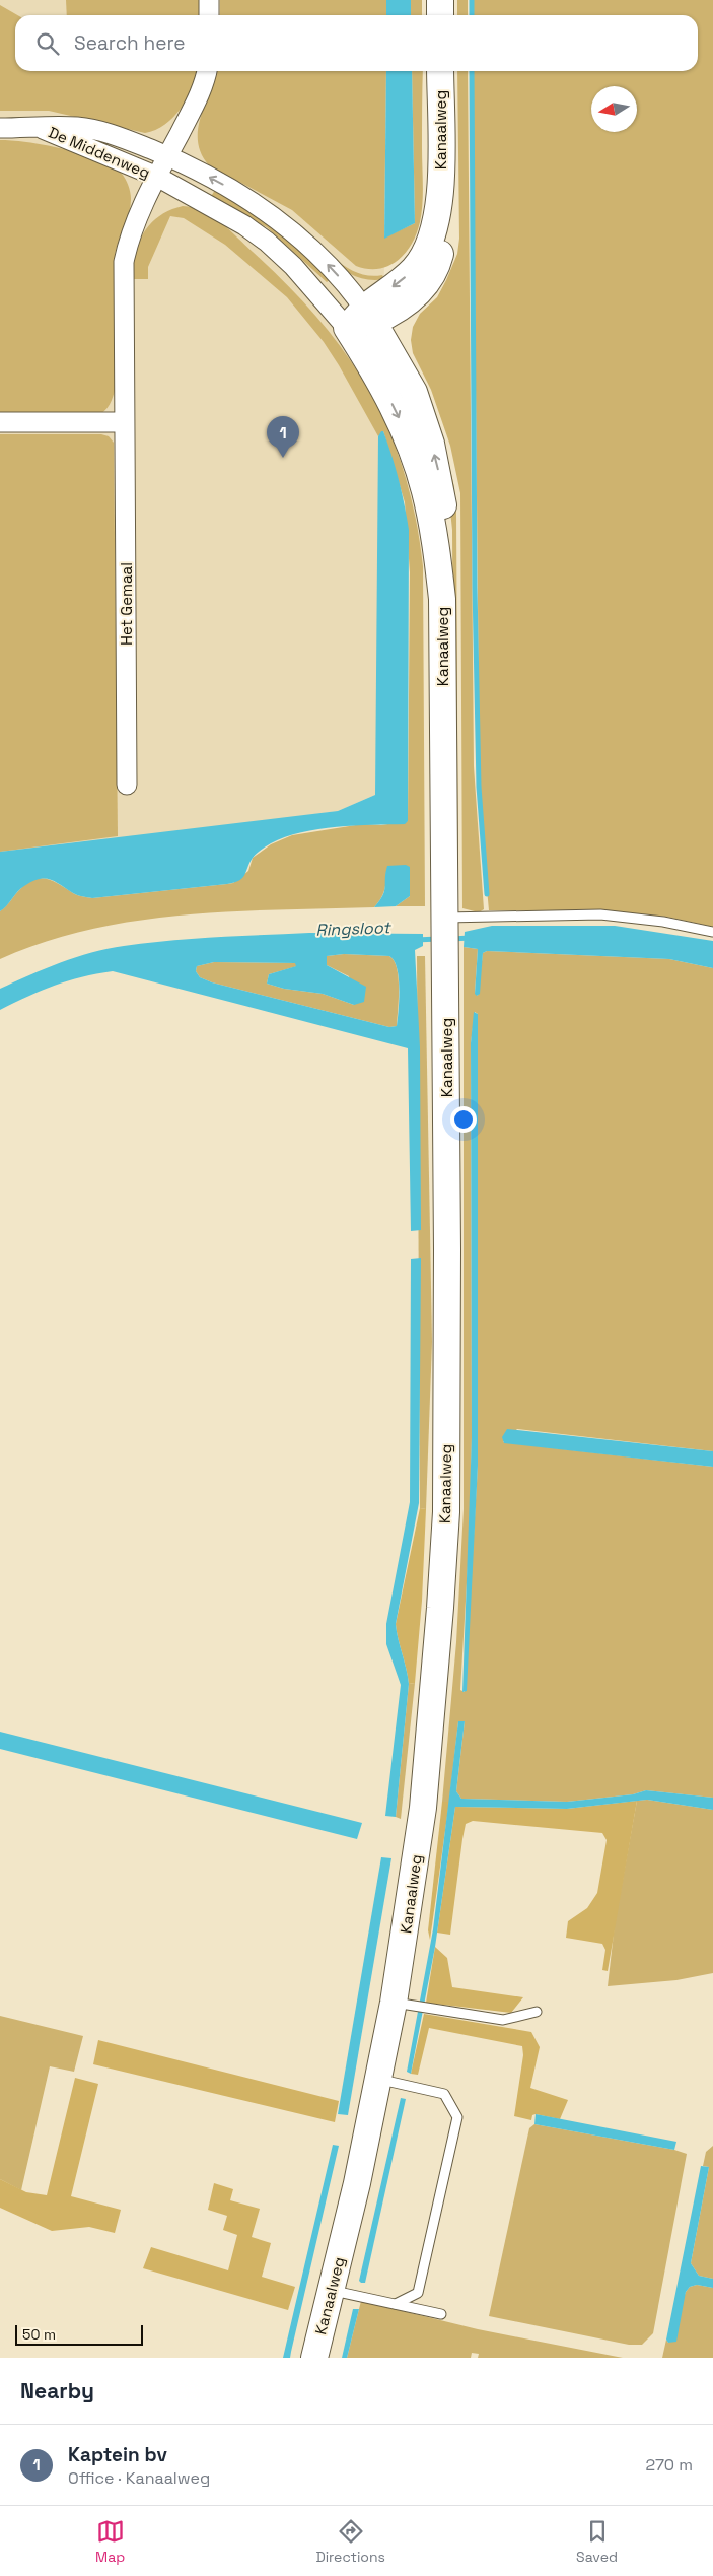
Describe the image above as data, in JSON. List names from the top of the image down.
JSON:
{
  "streets": {
    "street": ["Kanaalweg", "De Middenweg", "Het Gemaal"]
  },
  "crossings": [
    ["Kanaalweg", "De Middenweg"],
    ["De Middenweg", "Het Gemaal"]
  ],
  "water": ["Ringsloot"],
  "scale_bar": "50 m",
  "north": "left",
  "page": {
    "search": "Search here",
    "pins": "1",
    "scale": "50 m",
    "heading": "Nearby",
    "list": [
      {
        "mark": "1",
        "name": "Kaptein bv",
        "note": "Office · Kanaalweg",
        "value": "270 m"
      }
    ],
    "nav": ["Map", "Directions", "Saved"]
  }
}
